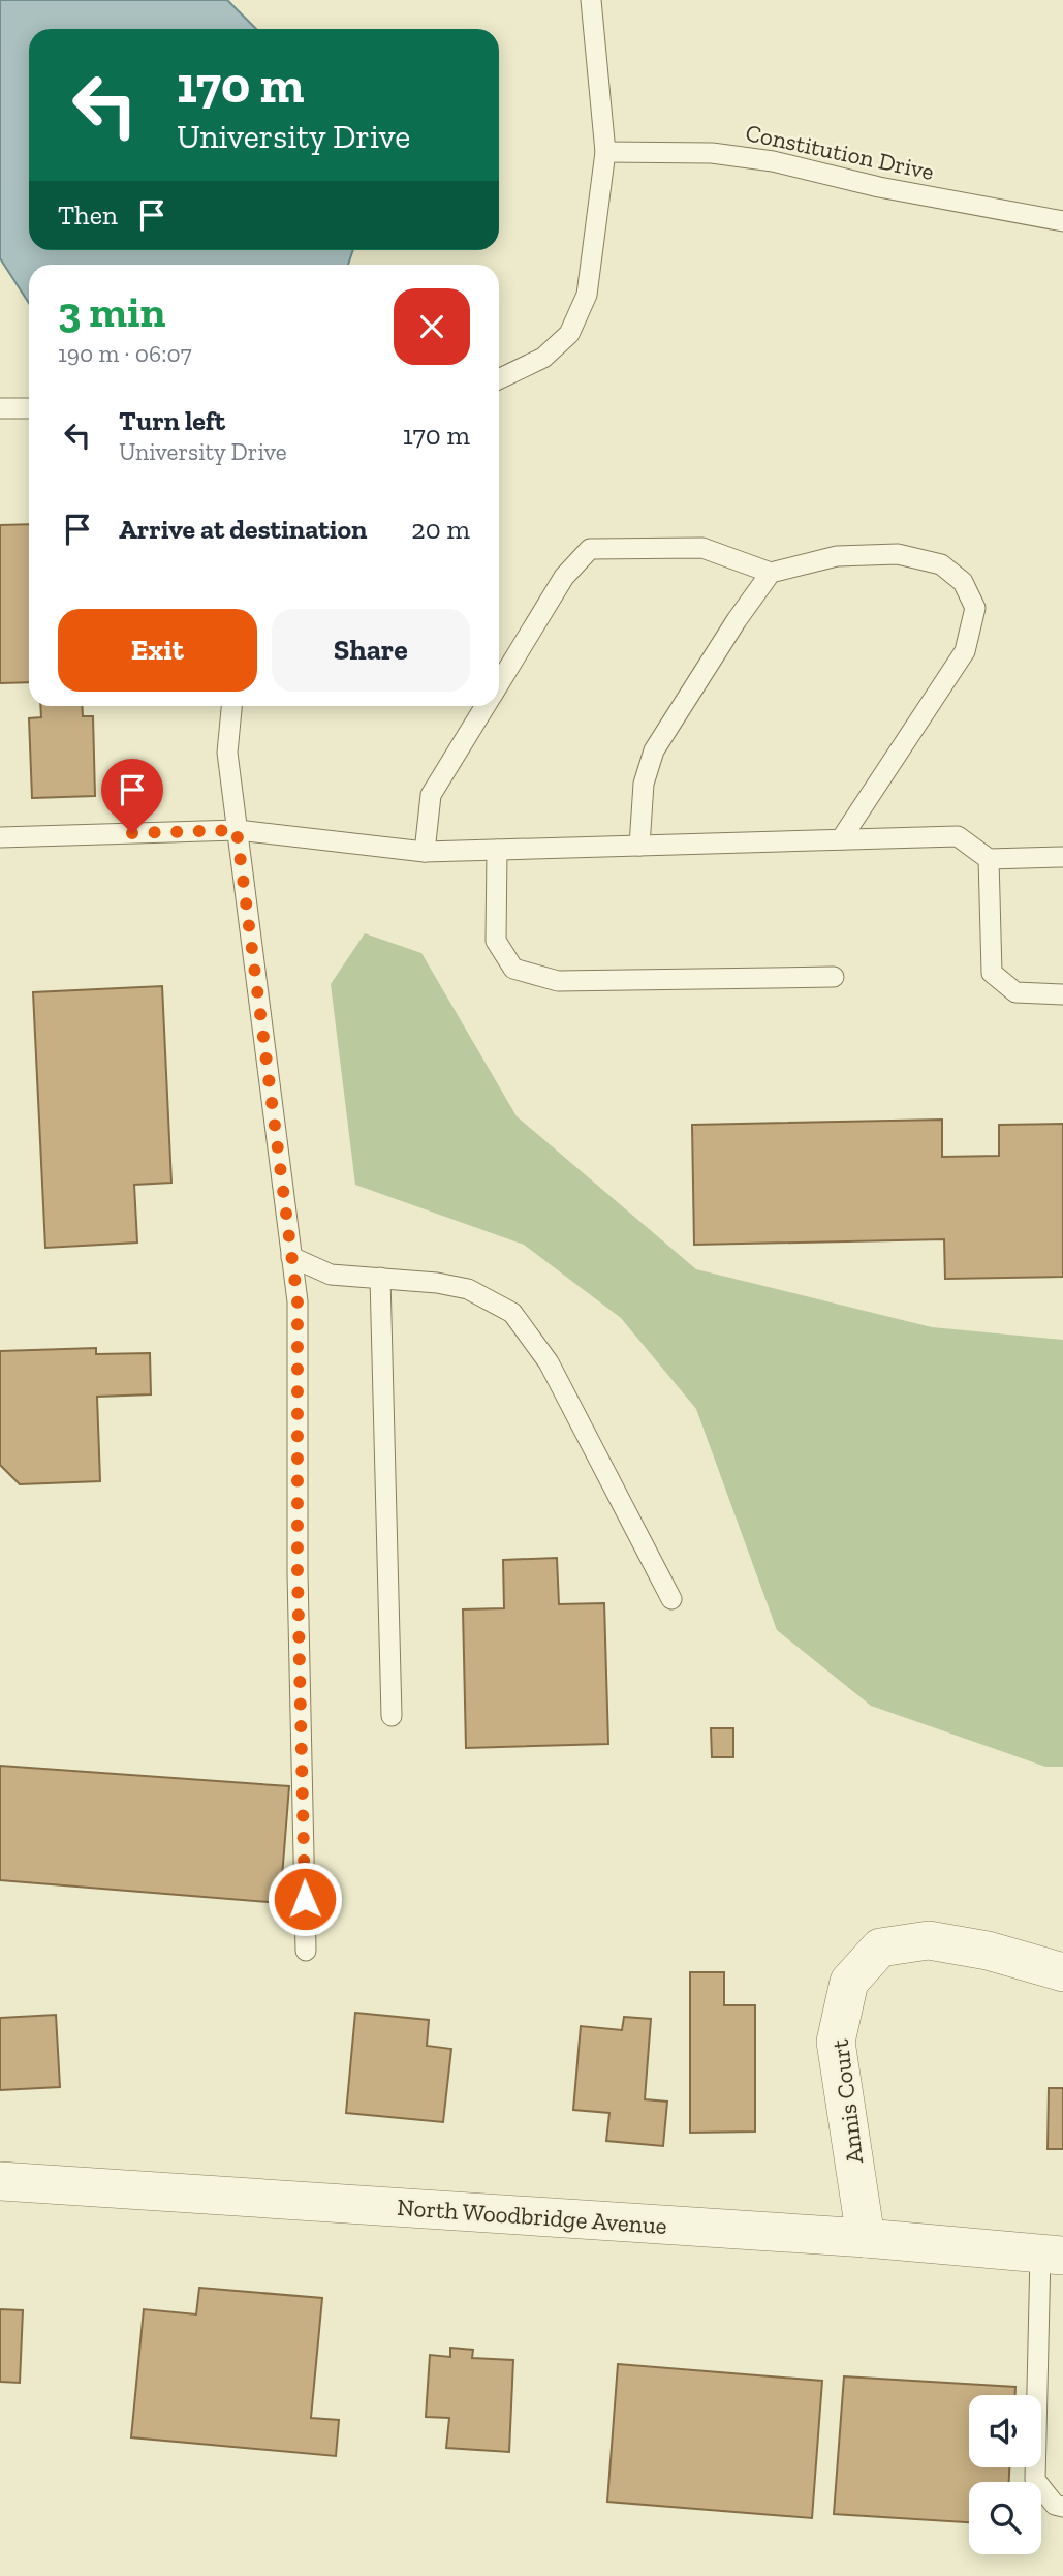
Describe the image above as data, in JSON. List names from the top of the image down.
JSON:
{
  "streets": {
    "street": ["Annis Court", "North Woodbridge Avenue"],
    "lane": ["Constitution Drive"]
  },
  "crossings": [
    ["Annis Court", "North Woodbridge Avenue"]
  ],
  "page": {
    "turn": ["170 m", "University Drive"],
    "then": "Then",
    "heading": ["3 min", "190 m · 06:07"],
    "list": [
      {
        "name": "Turn left",
        "note": "University Drive",
        "value": "170 m"
      },
      {
        "name": "Arrive at destination",
        "value": "20 m"
      }
    ],
    "buttons": ["Exit", "Share"]
  }
}
